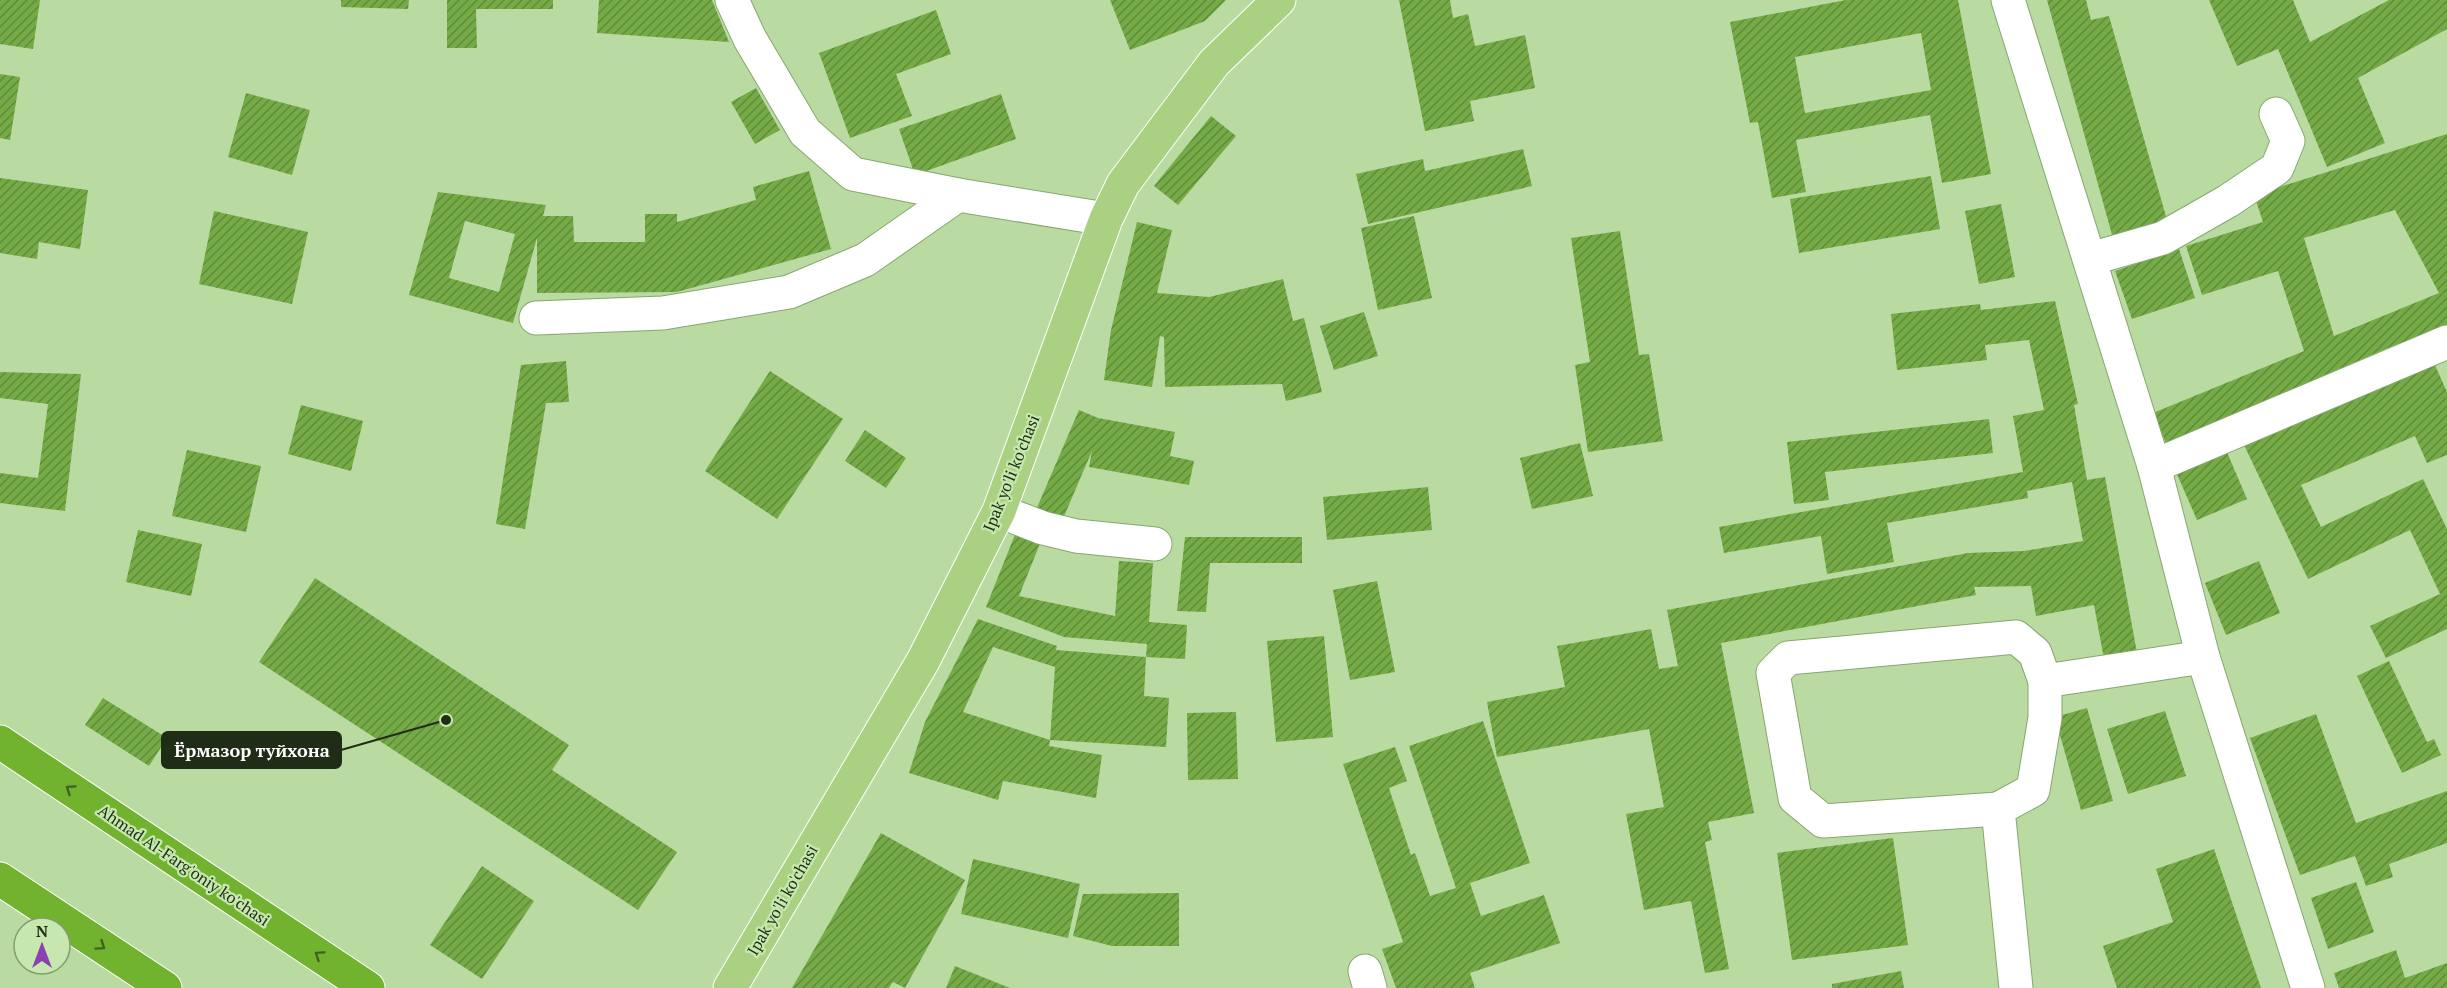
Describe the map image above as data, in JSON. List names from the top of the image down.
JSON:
{
  "streets": {
    "highway": ["Ahmad Al-Farg'oniy ko'chasi"],
    "main road": ["Ipak yo'li ko'chasi"]
  },
  "places": ["Ёрмазор туйхона"],
  "north": "top"
}
